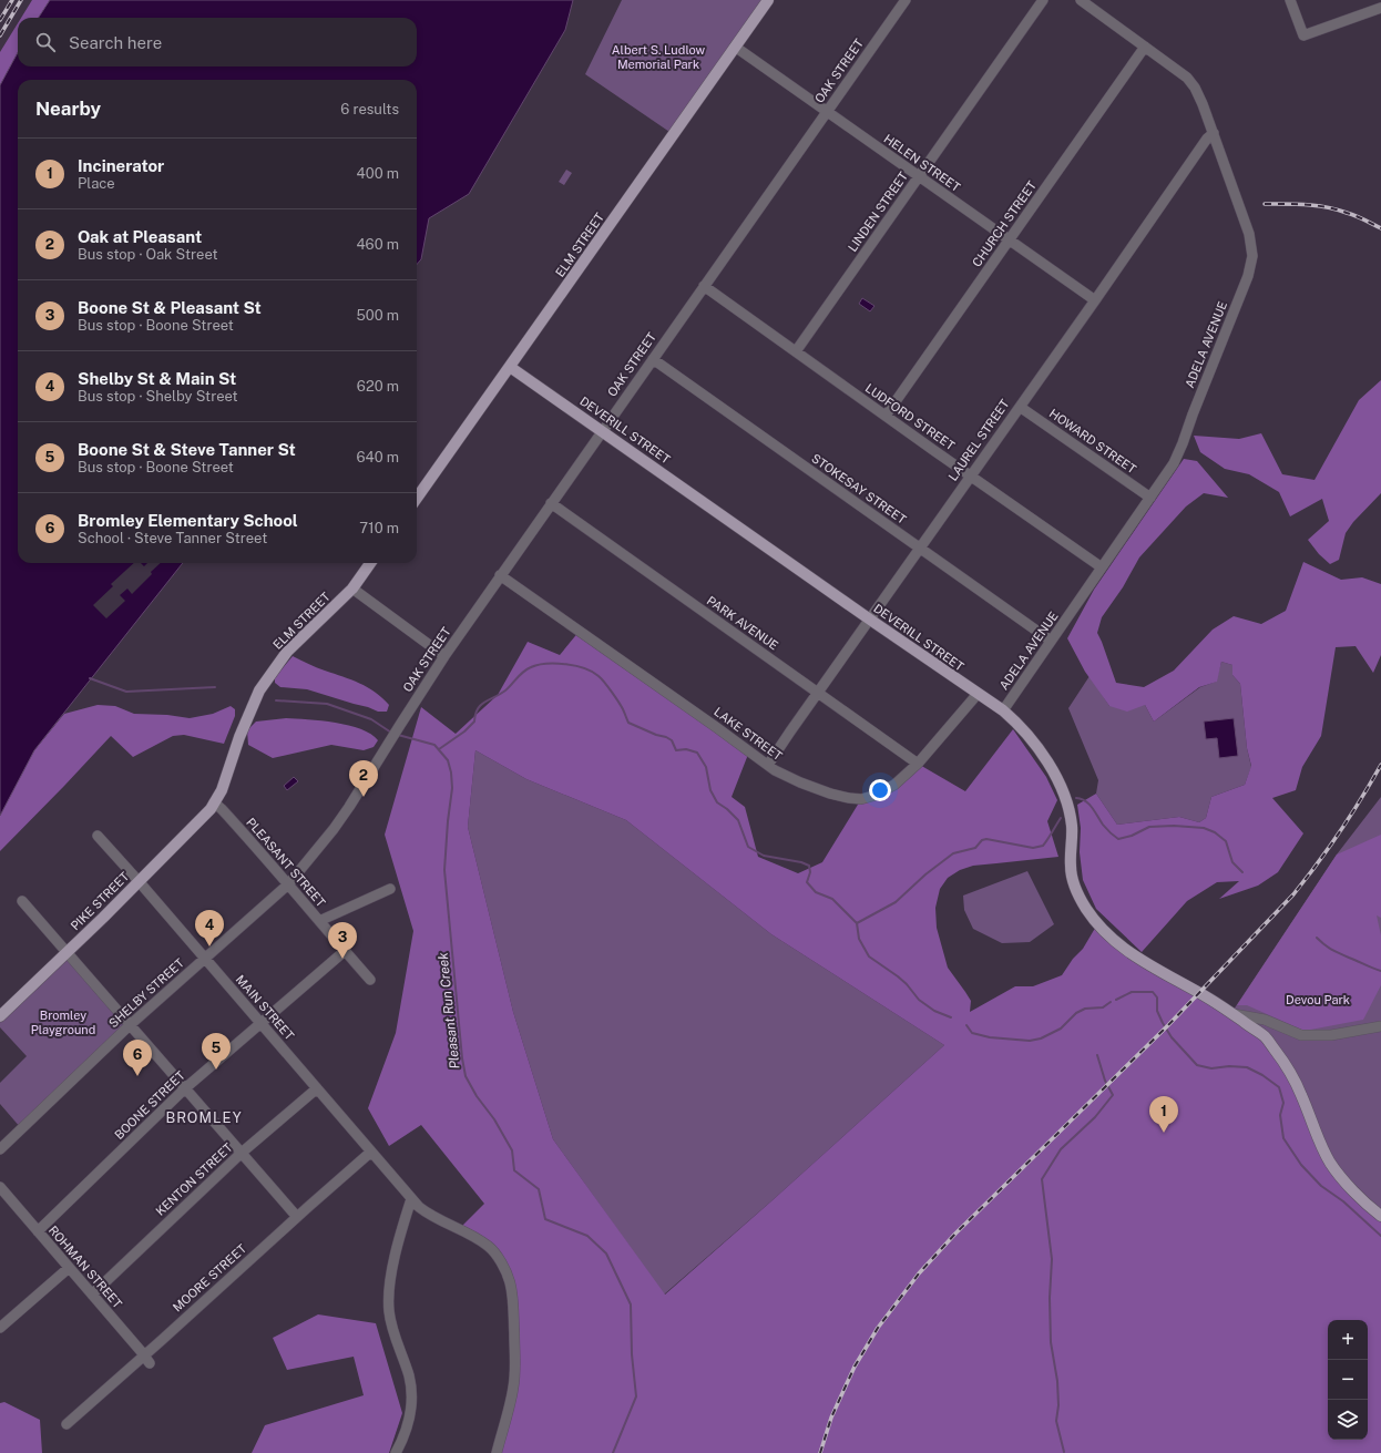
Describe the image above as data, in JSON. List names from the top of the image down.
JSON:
{
  "streets": {
    "main road": ["ELM STREET", "DEVERILL STREET", "PIKE STREET"],
    "street": [
      "OAK STREET",
      "HELEN STREET",
      "LINDEN STREET",
      "CHURCH STREET",
      "ADELA AVENUE",
      "LUDFORD STREET",
      "LAUREL STREET",
      "HOWARD STREET",
      "STOKESAY STREET",
      "PARK AVENUE",
      "LAKE STREET",
      "PLEASANT STREET",
      "SHELBY STREET",
      "MAIN STREET",
      "BOONE STREET",
      "KENTON STREET",
      "ROHMAN STREET",
      "MOORE STREET"
    ]
  },
  "crossings": [
    ["OAK STREET", "HELEN STREET"],
    ["OAK STREET", "LUDFORD STREET"],
    ["OAK STREET", "DEVERILL STREET"],
    ["OAK STREET", "STOKESAY STREET"],
    ["OAK STREET", "PARK AVENUE"],
    ["OAK STREET", "LAKE STREET"],
    ["OAK STREET", "SHELBY STREET"],
    ["HELEN STREET", "LINDEN STREET"],
    ["HELEN STREET", "CHURCH STREET"],
    ["HELEN STREET", "ELM STREET"],
    ["HELEN STREET", "LAUREL STREET"],
    ["LINDEN STREET", "LUDFORD STREET"],
    ["CHURCH STREET", "ADELA AVENUE"],
    ["CHURCH STREET", "LUDFORD STREET"],
    ["ELM STREET", "DEVERILL STREET"],
    ["ELM STREET", "PLEASANT STREET"],
    ["ELM STREET", "PIKE STREET"],
    ["ADELA AVENUE", "LUDFORD STREET"],
    ["ADELA AVENUE", "DEVERILL STREET"],
    ["ADELA AVENUE", "LAUREL STREET"],
    ["ADELA AVENUE", "HOWARD STREET"],
    ["ADELA AVENUE", "STOKESAY STREET"],
    ["LUDFORD STREET", "LAUREL STREET"],
    ["DEVERILL STREET", "LAUREL STREET"],
    ["DEVERILL STREET", "LAKE STREET"],
    ["LAUREL STREET", "HOWARD STREET"],
    ["LAUREL STREET", "STOKESAY STREET"],
    ["LAUREL STREET", "PARK AVENUE"],
    ["LAUREL STREET", "LAKE STREET"],
    ["PARK AVENUE", "LAKE STREET"],
    ["PLEASANT STREET", "PIKE STREET"],
    ["PLEASANT STREET", "SHELBY STREET"],
    ["PLEASANT STREET", "BOONE STREET"],
    ["PIKE STREET", "MAIN STREET"],
    ["SHELBY STREET", "MAIN STREET"],
    ["MAIN STREET", "BOONE STREET"],
    ["MAIN STREET", "KENTON STREET"],
    ["MAIN STREET", "MOORE STREET"],
    ["BOONE STREET", "ROHMAN STREET"],
    ["KENTON STREET", "ROHMAN STREET"],
    ["ROHMAN STREET", "MOORE STREET"]
  ],
  "districts": ["BROMLEY"],
  "water": ["Pleasant Run Creek"],
  "parks": ["Albert S. Ludlow Memorial Park", "Devou Park", "Bromley Playground"],
  "page": {
    "search": "Search here",
    "heading": ["Nearby", "6 results"],
    "list": [
      {
        "mark": "1",
        "name": "Incinerator",
        "note": "Place",
        "value": "400 m"
      },
      {
        "mark": "2",
        "name": "Oak at Pleasant",
        "note": "Bus stop · Oak Street",
        "value": "460 m"
      },
      {
        "mark": "3",
        "name": "Boone St & Pleasant St",
        "note": "Bus stop · Boone Street",
        "value": "500 m"
      },
      {
        "mark": "4",
        "name": "Shelby St & Main St",
        "note": "Bus stop · Shelby Street",
        "value": "620 m"
      },
      {
        "mark": "5",
        "name": "Boone St & Steve Tanner St",
        "note": "Bus stop · Boone Street",
        "value": "640 m"
      },
      {
        "mark": "6",
        "name": "Bromley Elementary School",
        "note": "School · Steve Tanner Street",
        "value": "710 m"
      }
    ],
    "pins": [
      "2",
      "4",
      "3",
      "5",
      "6",
      "1"
    ],
    "map_buttons": ["+", "−"]
  }
}
